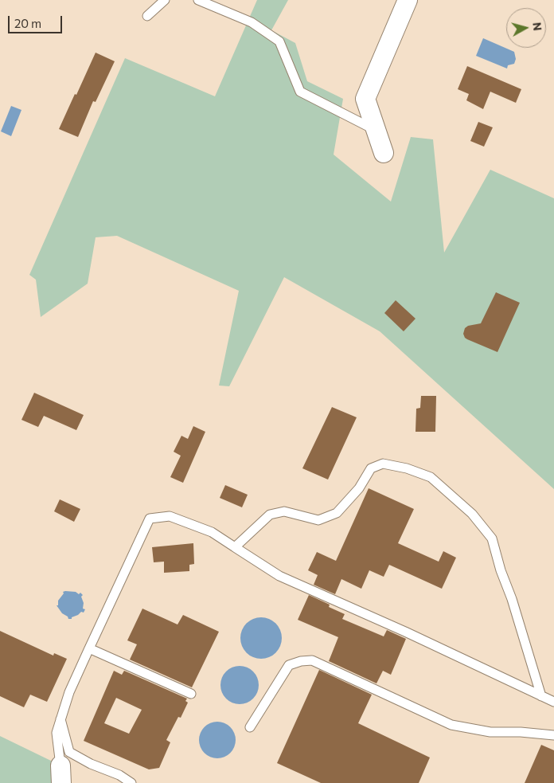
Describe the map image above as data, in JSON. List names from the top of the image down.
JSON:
{
  "scale_bar": "20 m",
  "north": "right"
}
